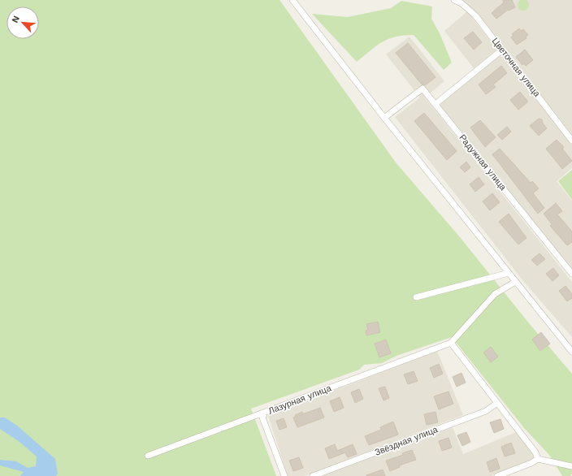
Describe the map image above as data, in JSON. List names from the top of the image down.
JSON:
{
  "streets": {
    "street": [
      "Цветочная улица",
      "Радужная улица",
      "Лазурная улица",
      "Звёздная улица"
    ]
  },
  "north": "top left"
}
